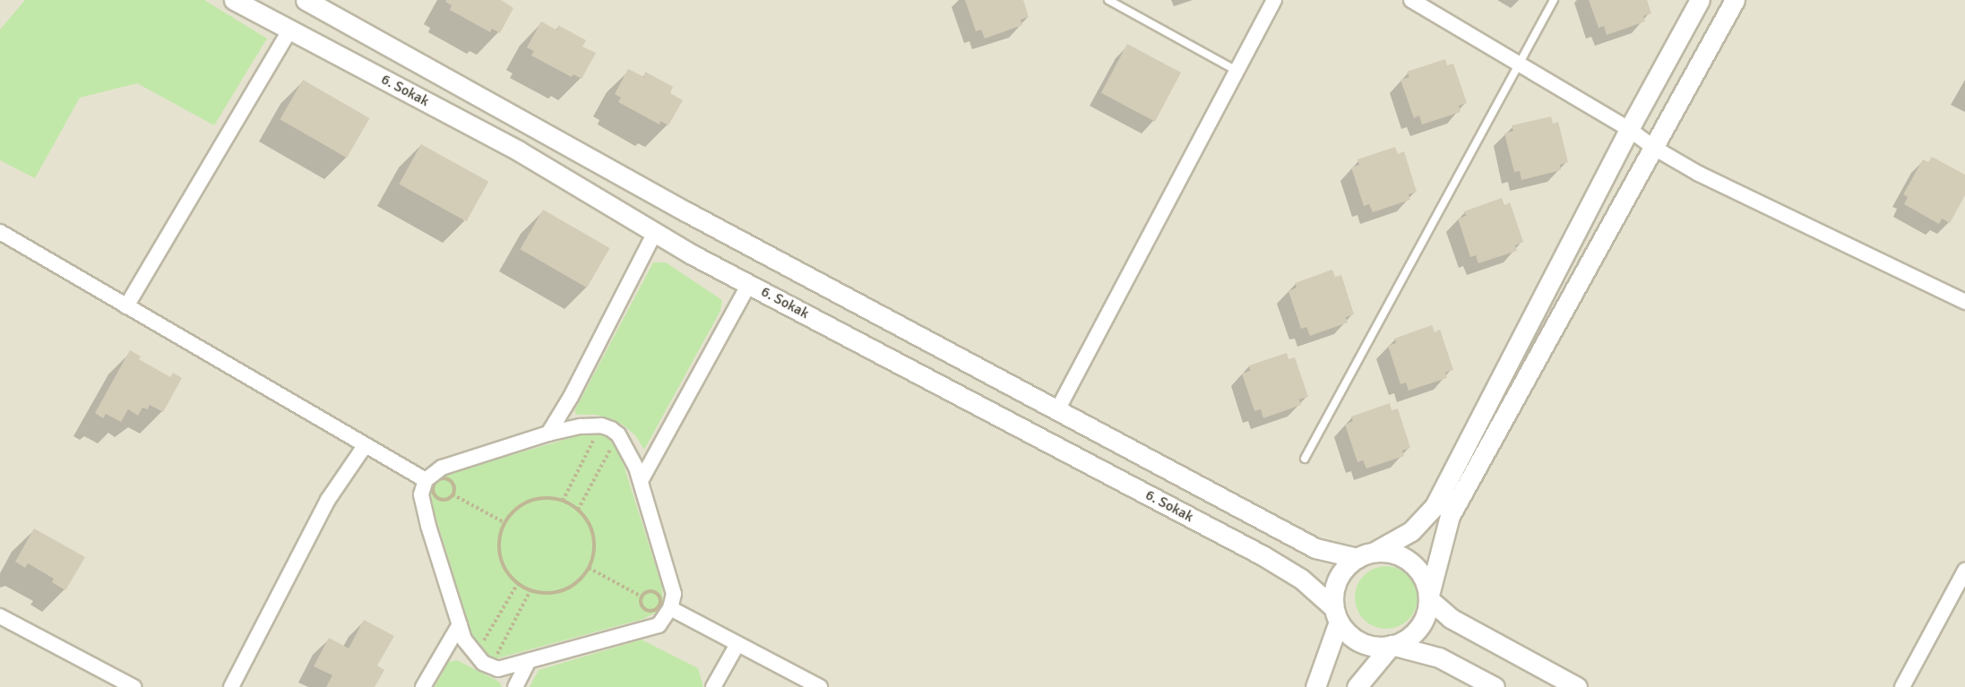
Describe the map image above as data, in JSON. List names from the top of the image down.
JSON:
{
  "streets": {
    "street": ["6. Sokak"]
  }
}
